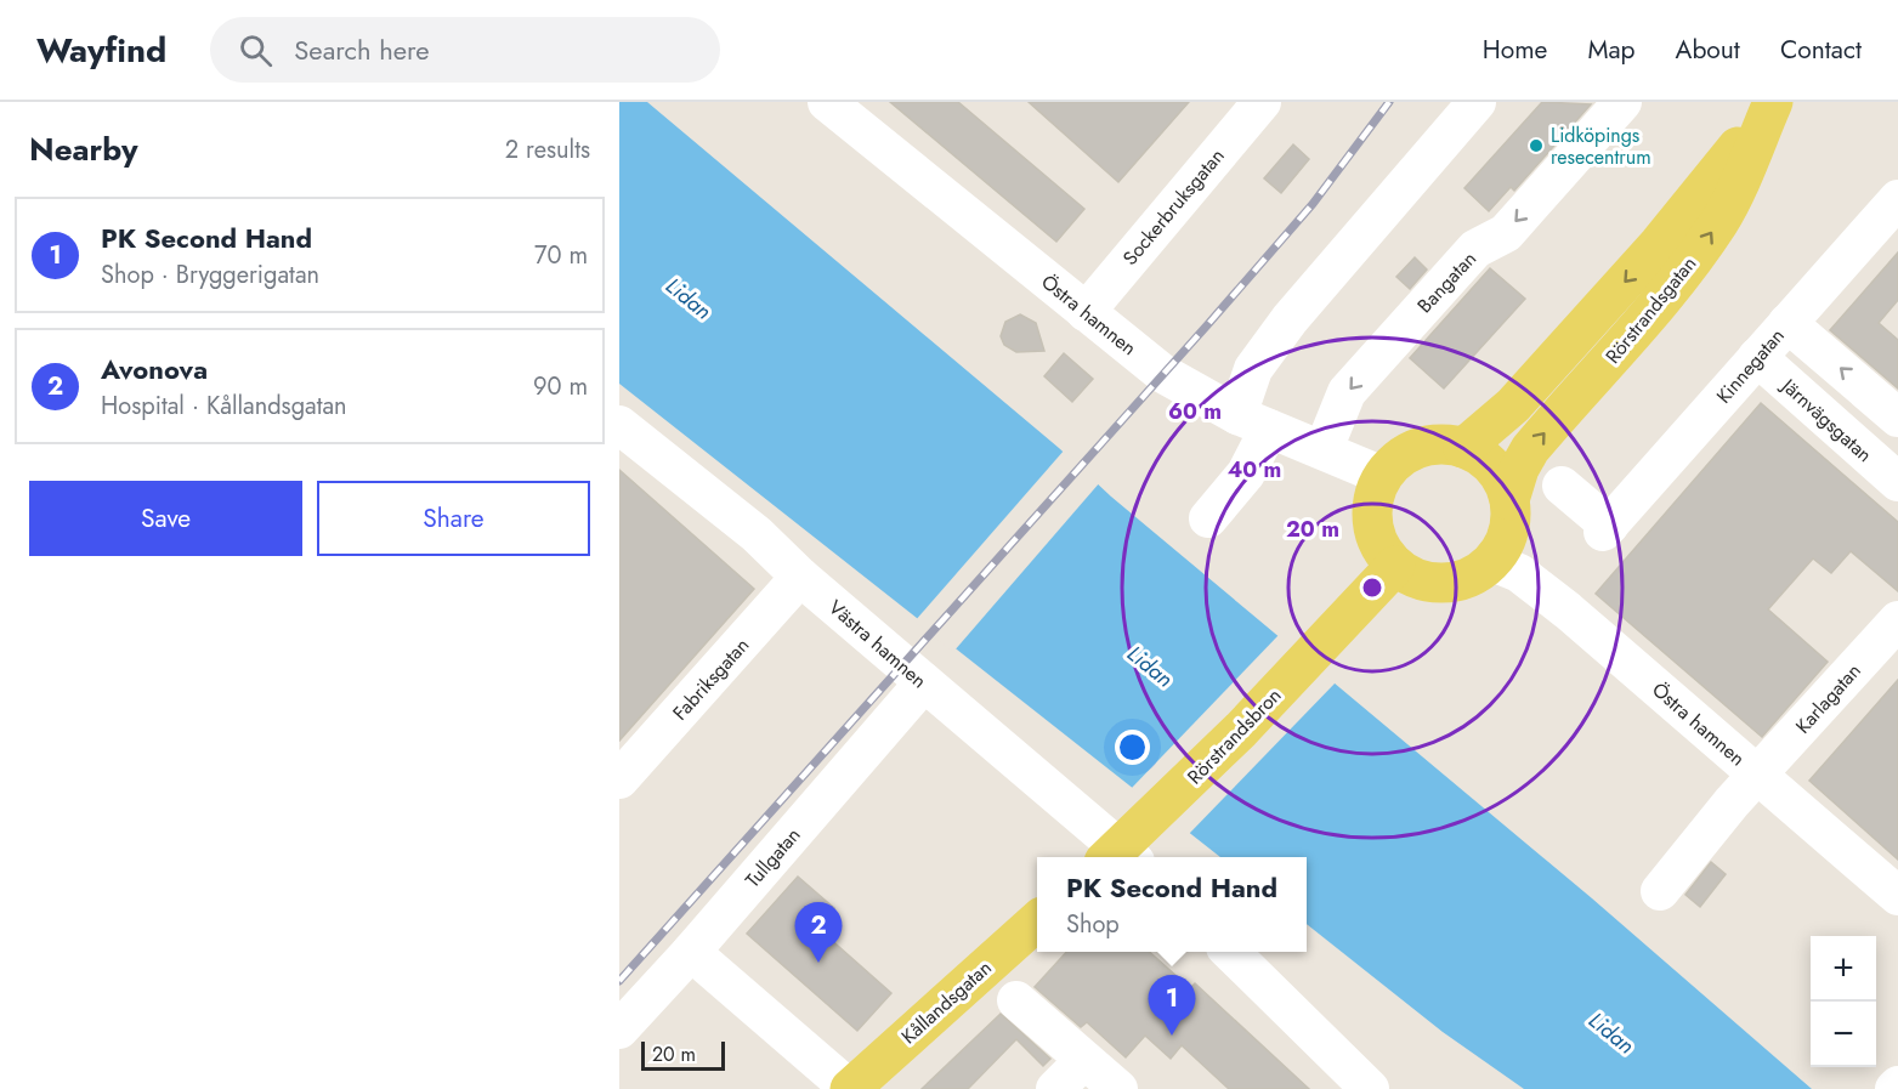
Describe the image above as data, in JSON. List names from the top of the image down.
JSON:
{
  "streets": {
    "main road": ["Rörstrandsgatan", "Rörstrandsbron", "Kållandsgatan"],
    "street": [
      "Sockerbruksgatan",
      "Bangatan",
      "Östra hamnen",
      "Kinnegatan",
      "Järnvägsgatan",
      "Västra hamnen",
      "Fabriksgatan",
      "Karlagatan",
      "Tullgatan"
    ]
  },
  "crossings": [
    ["Sockerbruksgatan", "Östra hamnen"],
    ["Bangatan", "Östra hamnen"],
    ["Rörstrandsgatan", "Östra hamnen"],
    ["Rörstrandsgatan", "Rörstrandsbron"],
    ["Östra hamnen", "Karlagatan"],
    ["Östra hamnen", "Rörstrandsbron"],
    ["Kinnegatan", "Järnvägsgatan"],
    ["Västra hamnen", "Fabriksgatan"],
    ["Västra hamnen", "Tullgatan"]
  ],
  "water": ["Lidan"],
  "places": ["Lidköpings resecentrum"],
  "scale_bar": "20 m",
  "page": {
    "header": "Wayfind",
    "search": "Search here",
    "nav": [
      "Home",
      "Map",
      "About",
      "Contact"
    ],
    "heading": ["Nearby", "2 results"],
    "list": [
      {
        "mark": "1",
        "name": "PK Second Hand",
        "note": "Shop · Bryggerigatan",
        "value": "70 m"
      },
      {
        "mark": "2",
        "name": "Avonova",
        "note": "Hospital · Kållandsgatan",
        "value": "90 m"
      }
    ],
    "buttons": ["Save", "Share"],
    "popup": ["PK Second Hand", "Shop"],
    "pins": ["2", "1"],
    "map_buttons": ["+", "−"],
    "scale": "20 m"
  },
  "rings": ["60 m", "40 m", "20 m"]
}
